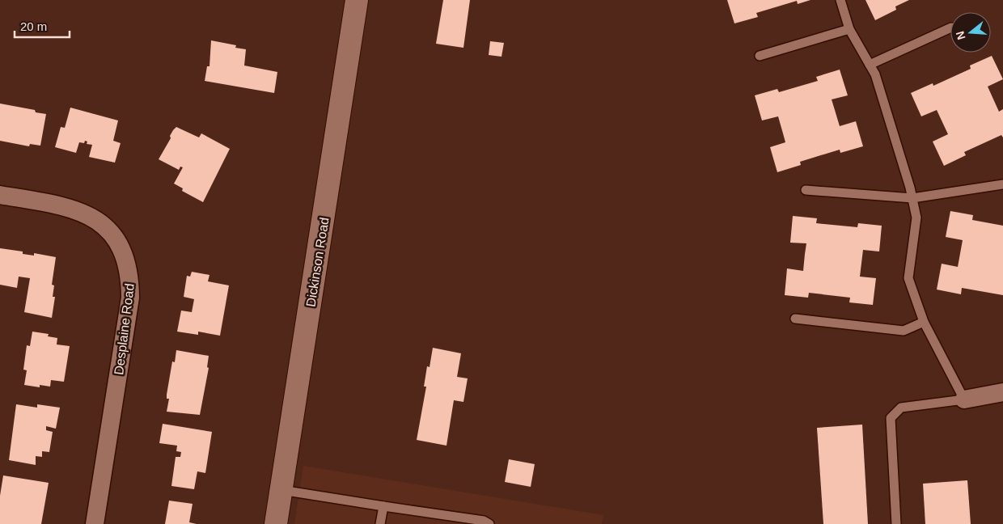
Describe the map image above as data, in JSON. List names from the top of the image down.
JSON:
{
  "streets": {
    "street": ["Dickinson Road", "Desplaine Road"]
  },
  "scale_bar": "20 m",
  "north": "left"
}
